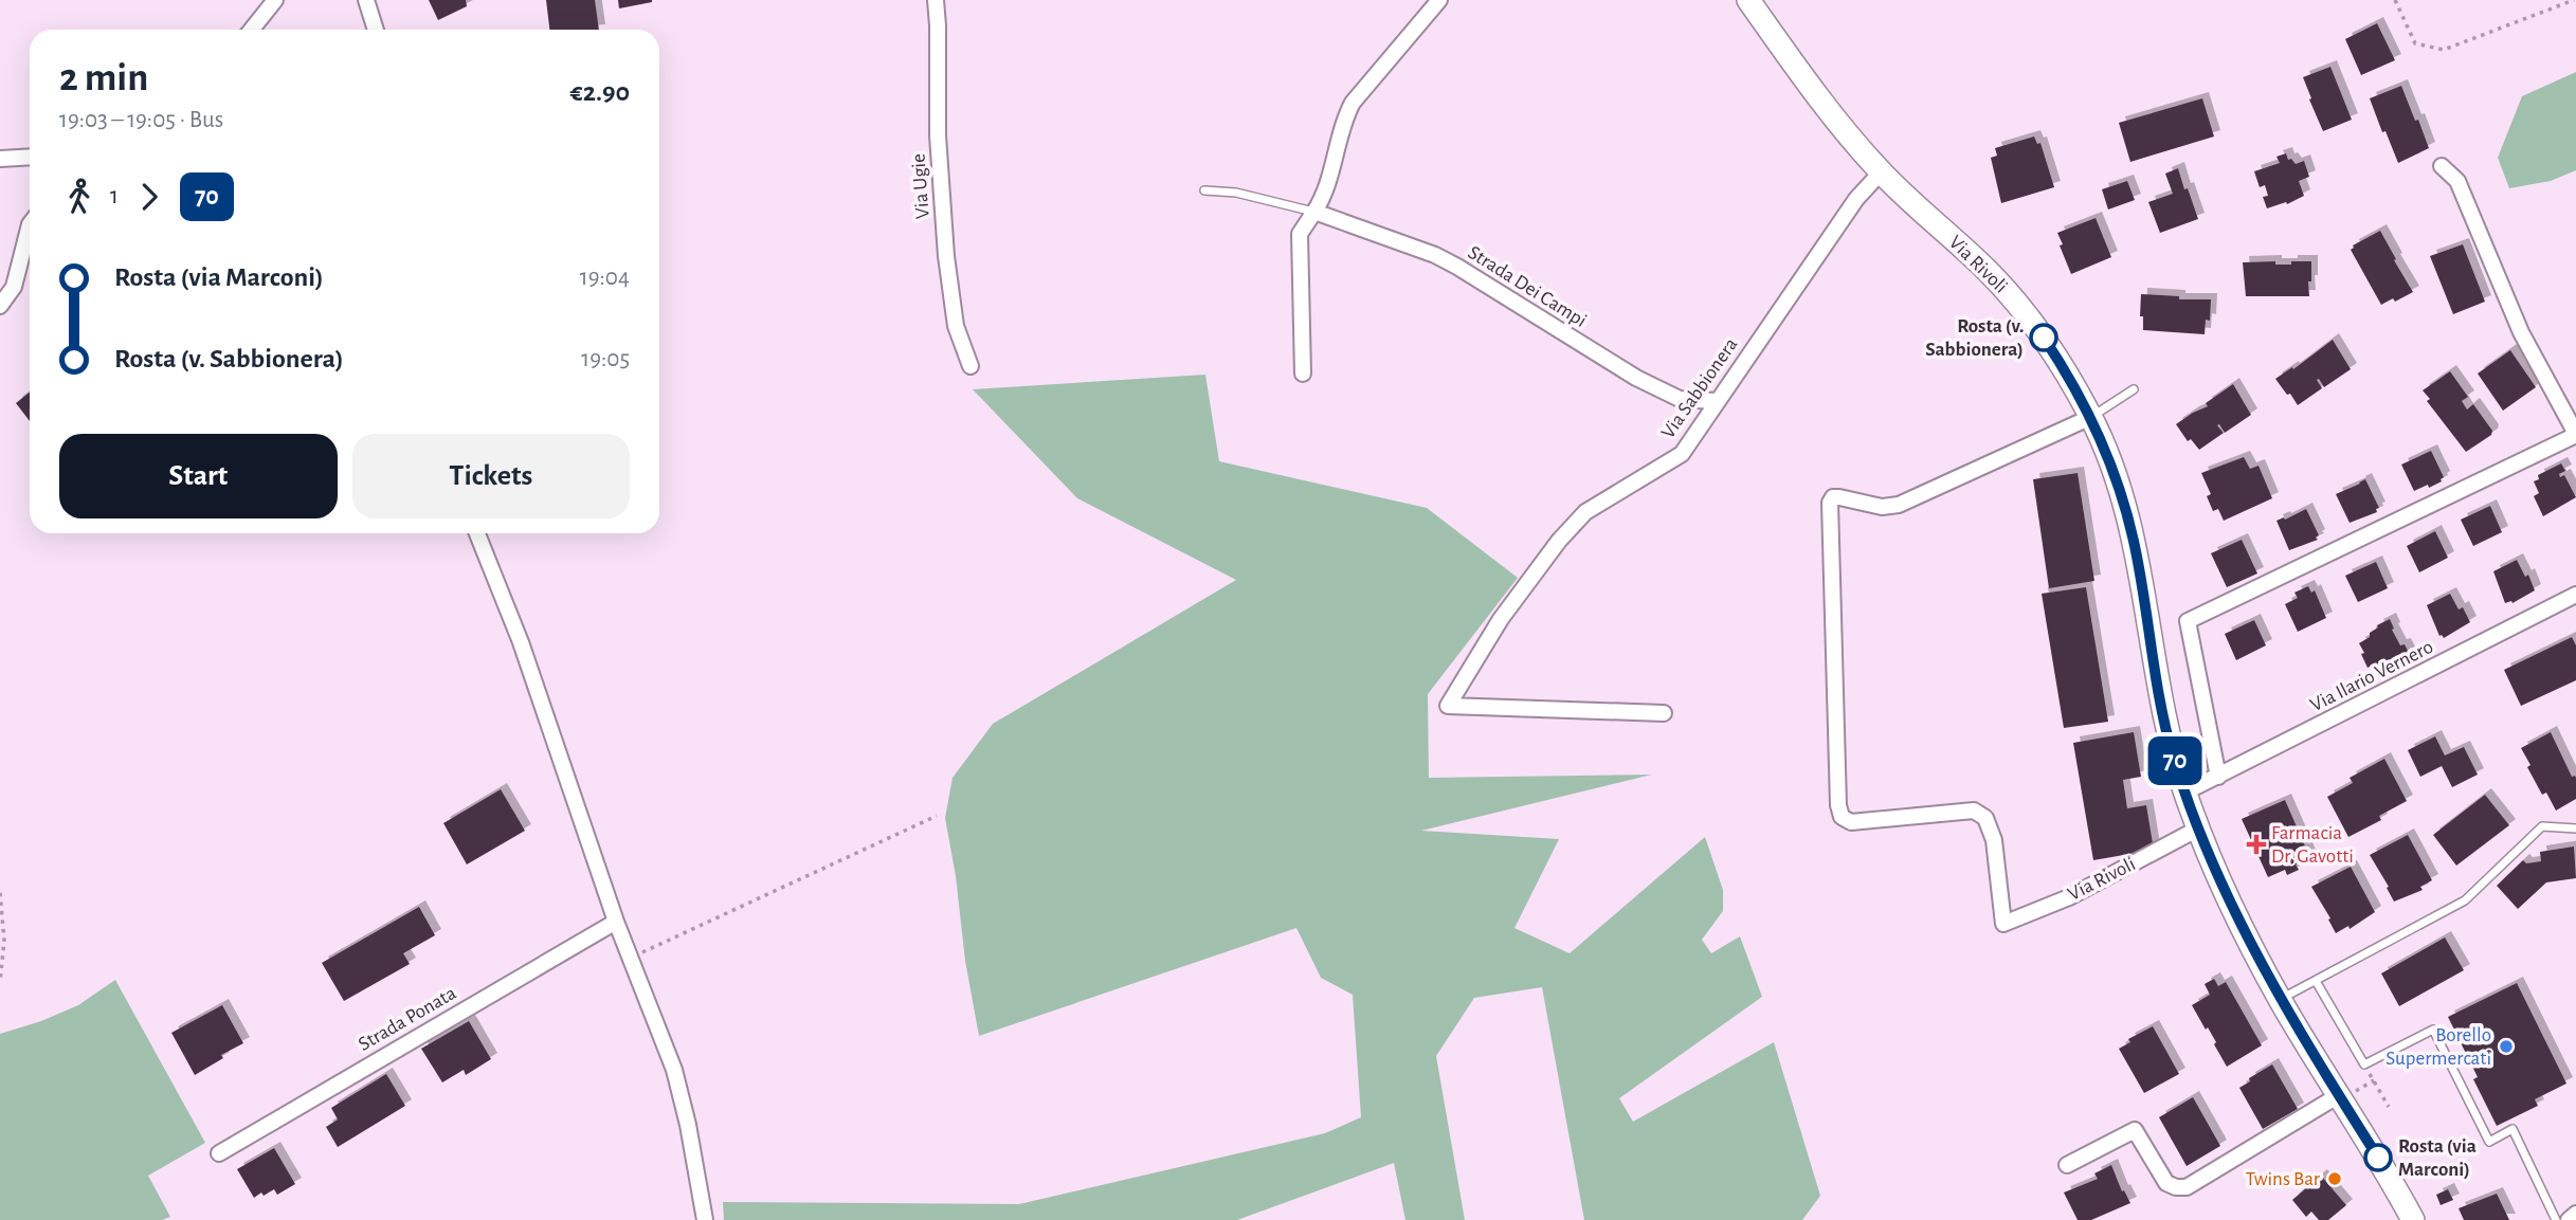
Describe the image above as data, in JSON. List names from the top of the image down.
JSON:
{
  "streets": {
    "street": [
      "Via Ugie",
      "Via Rivoli",
      "Strada Dei Campi",
      "Via Sabbionera",
      "Via Ilario Vernero",
      "Strada Ponata"
    ]
  },
  "crossings": [
    ["Via Rivoli", "Via Sabbionera"],
    ["Via Rivoli", "Via Ilario Vernero"],
    ["Strada Dei Campi", "Via Sabbionera"]
  ],
  "places": {
    "other": [
      "Rosta (v. Sabbionera)",
      "Borello Supermercati",
      "Rosta (via Marconi)",
      "Twins Bar"
    ],
    "health": ["Farmacia Dr. Gavotti"]
  },
  "lines": ["bus line 70"],
  "page": {
    "on_map": "70",
    "heading": ["2 min", "19:03 – 19:05 · Bus", "€2.90"],
    "legs": ["1", "70"],
    "list": [
      {
        "name": "Rosta (via Marconi)",
        "value": "19:04"
      },
      {
        "name": "Rosta (v. Sabbionera)",
        "value": "19:05"
      }
    ],
    "buttons": ["Start", "Tickets"]
  }
}
